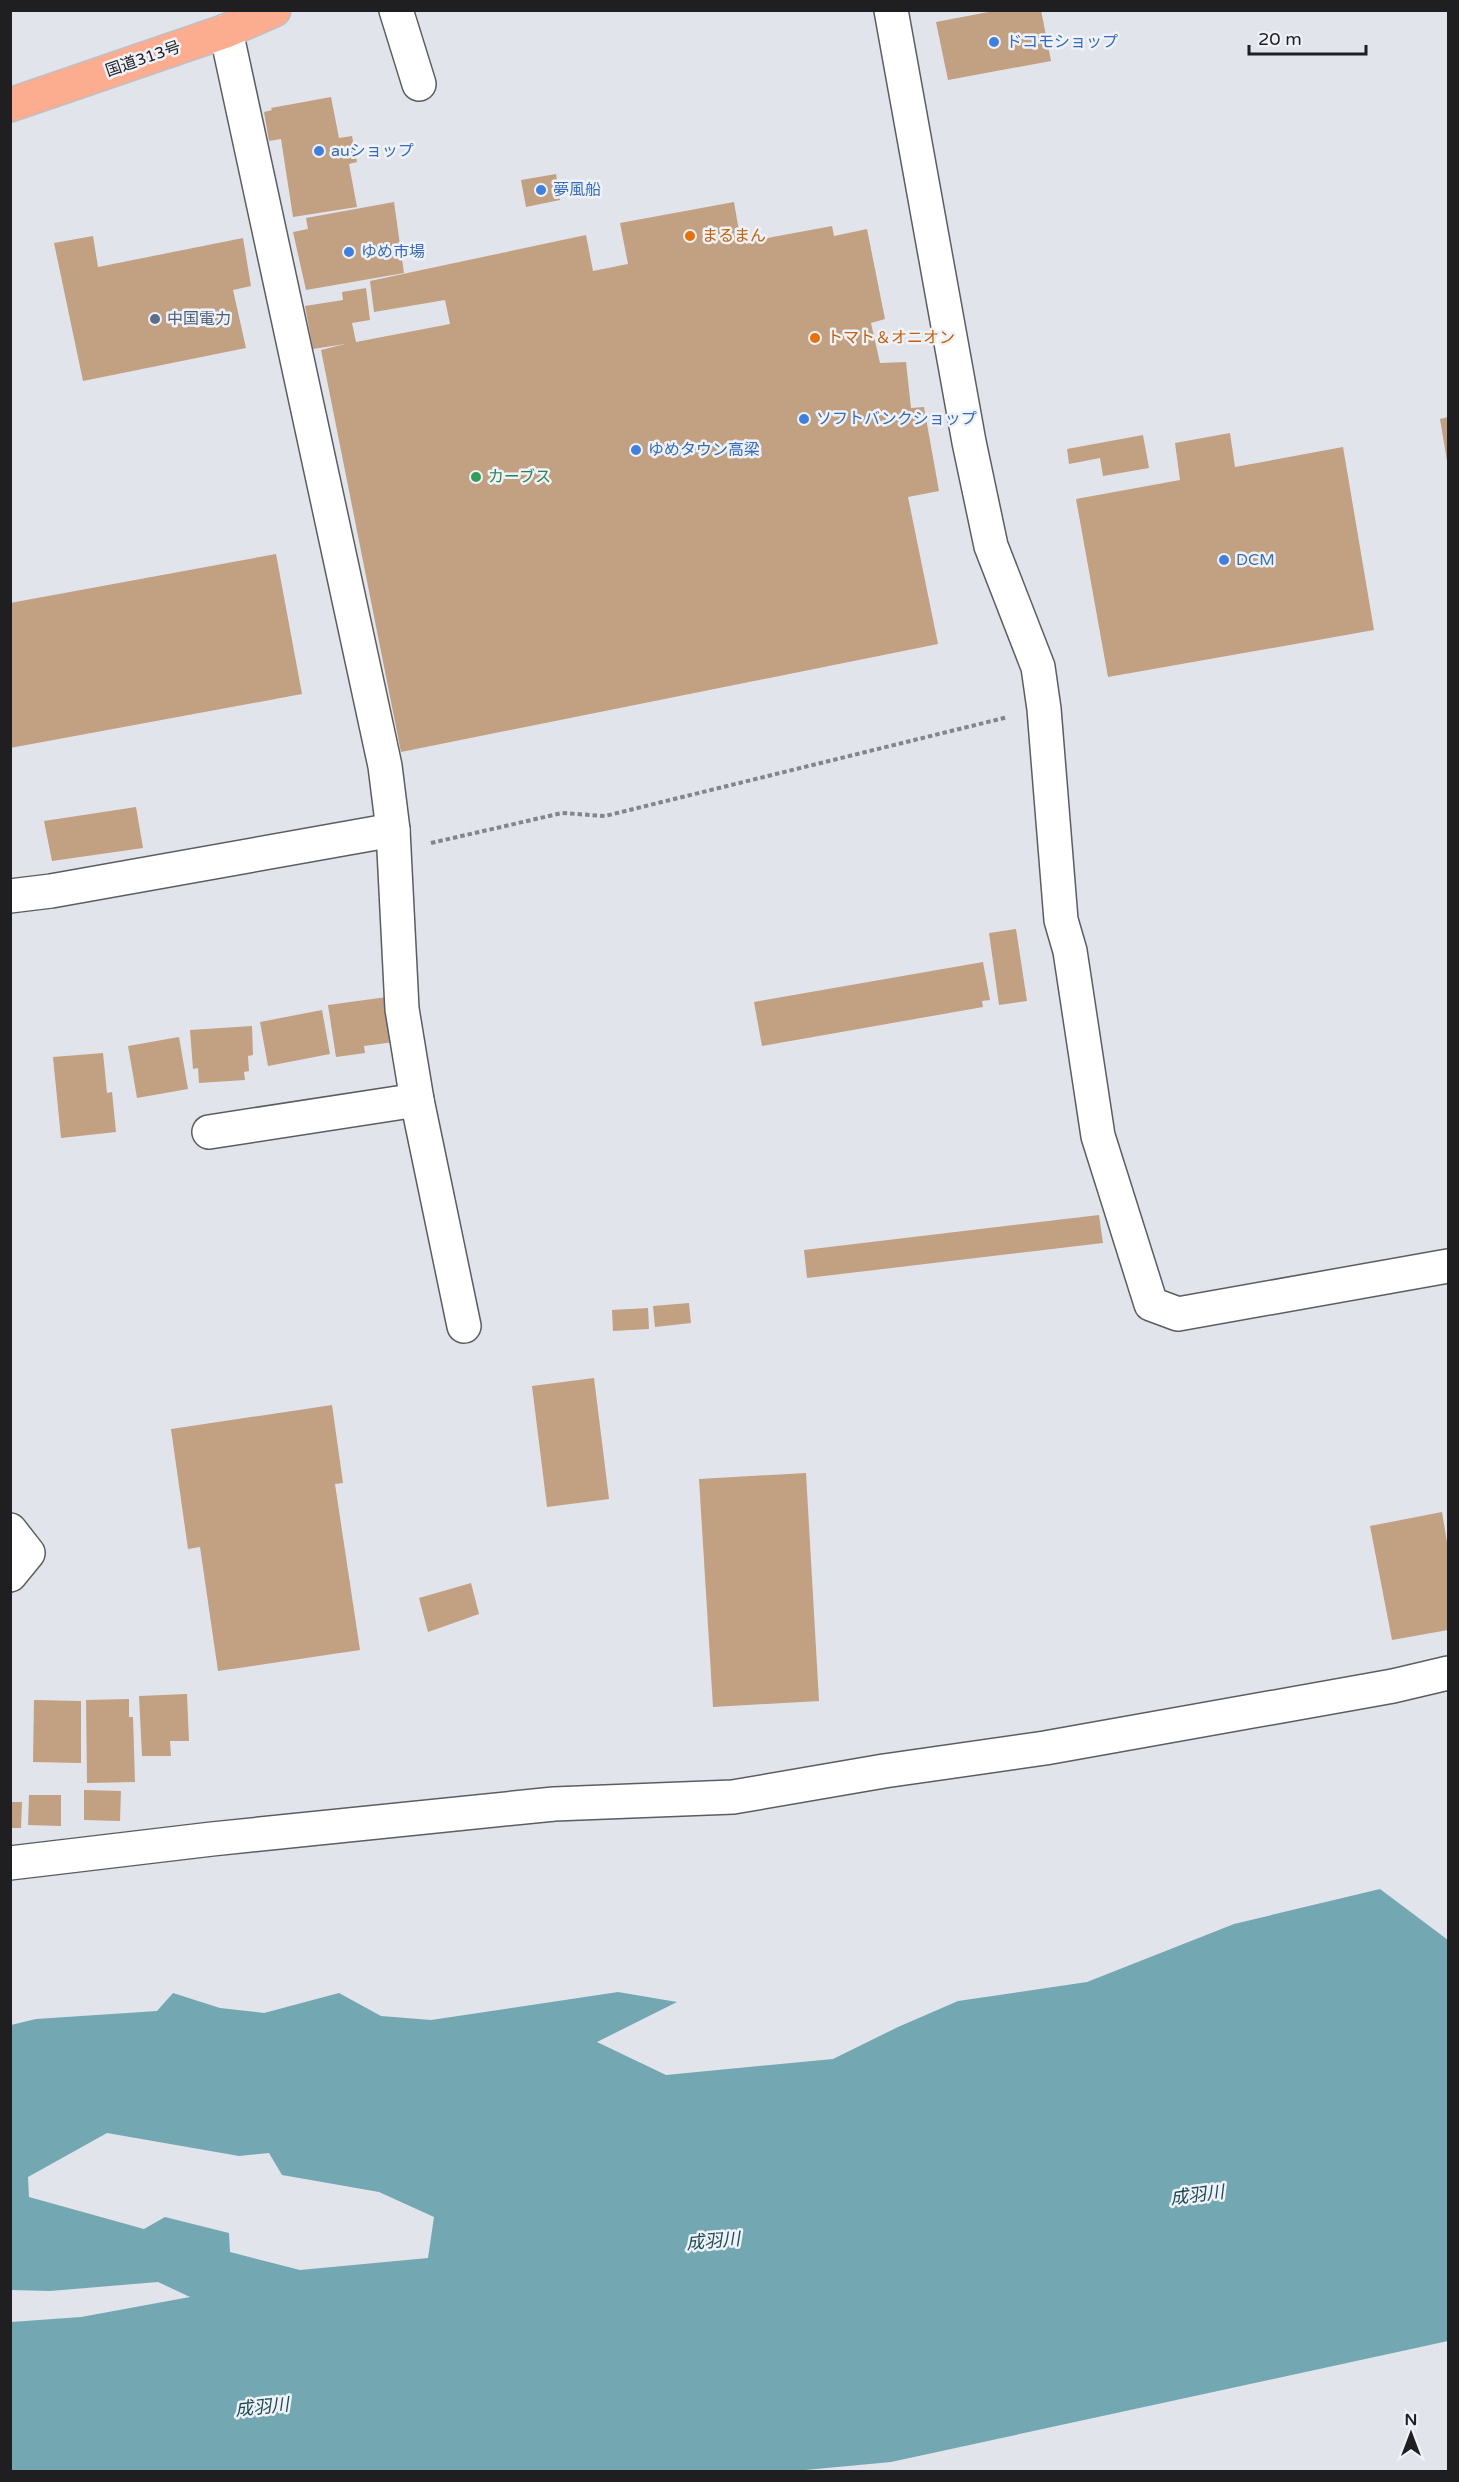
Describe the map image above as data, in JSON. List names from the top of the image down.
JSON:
{
  "streets": {
    "highway": ["国道313号"]
  },
  "water": ["成羽川"],
  "places": [
    "ドコモショップ",
    "auショップ",
    "夢風船",
    "まるまん",
    "ゆめ市場",
    "中国電力",
    "トマト＆オニオン",
    "ソフトバンクショップ",
    "ゆめタウン高梁",
    "カーブス",
    "DCM"
  ],
  "scale_bar": "20 m",
  "north": "top"
}
